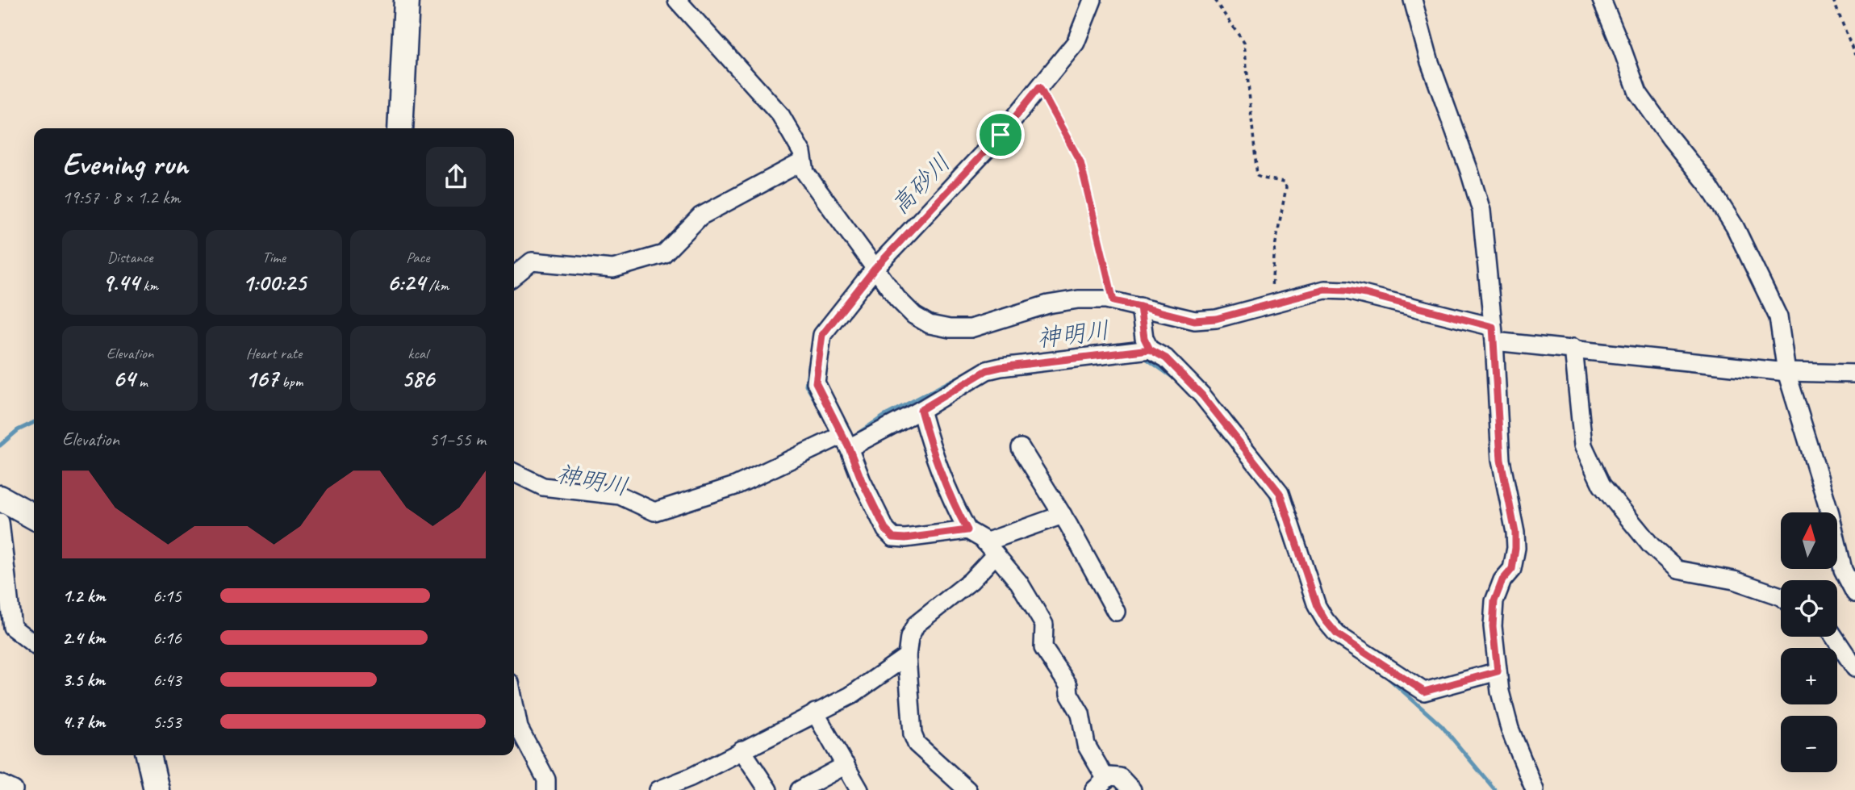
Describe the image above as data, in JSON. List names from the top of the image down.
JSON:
{
  "water": ["高砂川", "神明川"],
  "north": "top",
  "page": {
    "heading": ["Evening run", "19:57 · 8 × 1.2 km"],
    "stats": [
      ["Distance", "9.44 km"],
      ["Time", "1:00:25"],
      ["Pace", "6:24 /km"],
      ["Elevation", "64 m"],
      ["Heart rate", "167 bpm"],
      ["kcal", "586"]
    ],
    "chart": ["Elevation", "51–55 m"],
    "map_buttons": ["+", "−"],
    "list": [
      {
        "name": "1.2 km",
        "note": "6:15"
      },
      {
        "name": "2.4 km",
        "note": "6:16"
      },
      {
        "name": "3.5 km",
        "note": "6:43"
      },
      {
        "name": "4.7 km",
        "note": "5:53"
      }
    ]
  }
}
